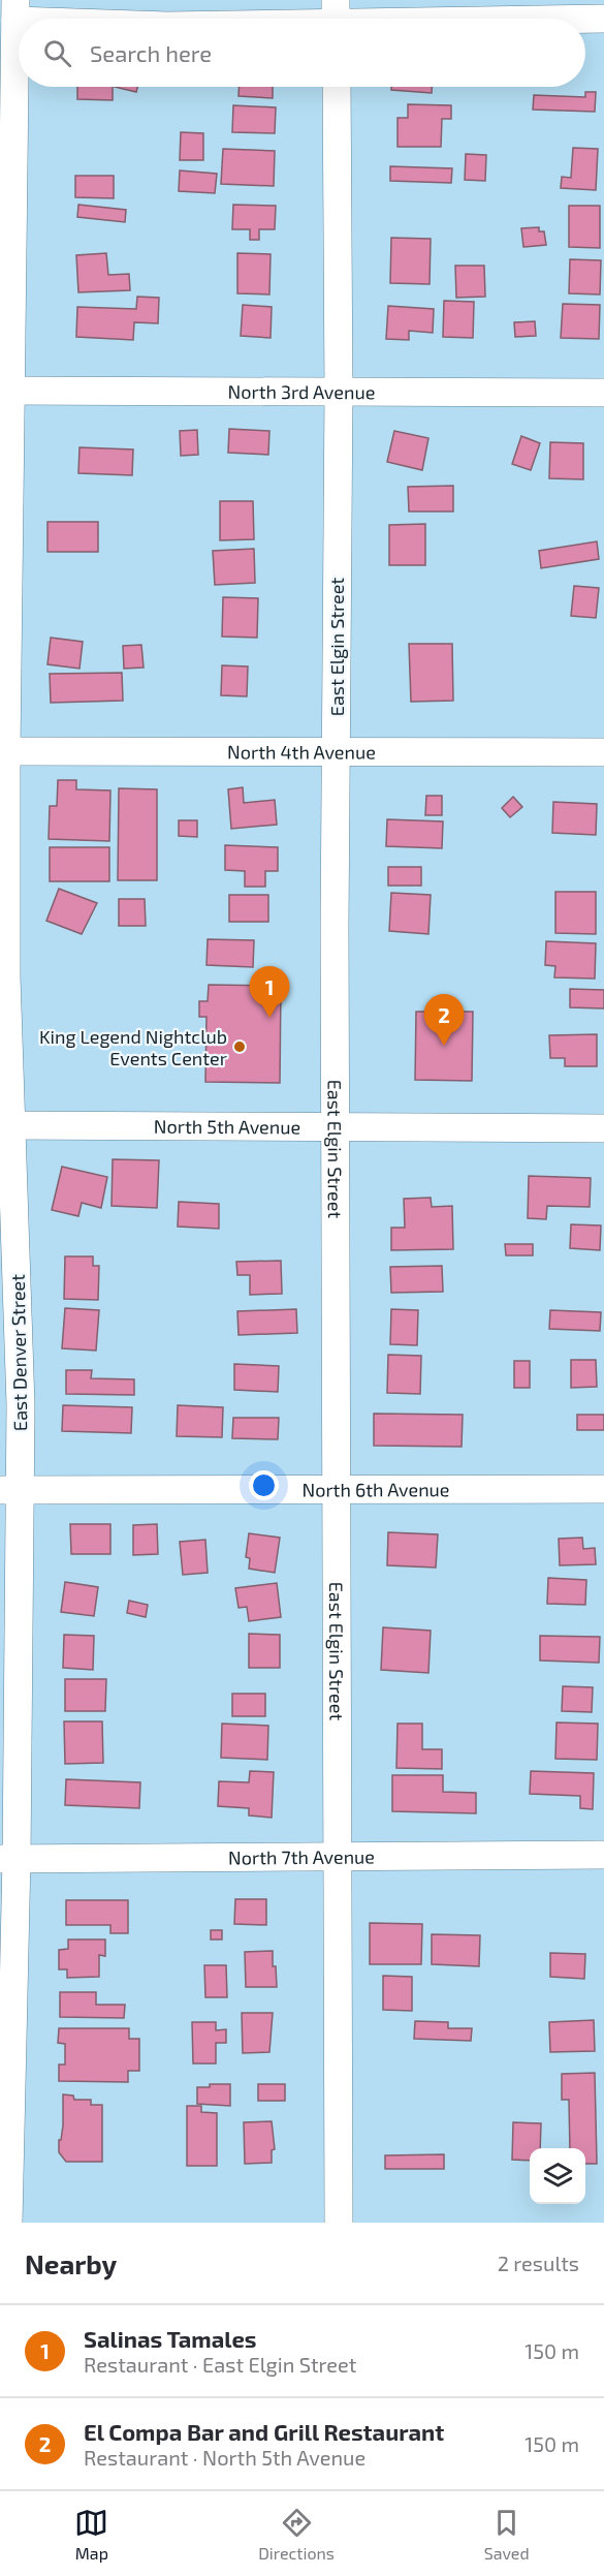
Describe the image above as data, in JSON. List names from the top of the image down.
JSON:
{
  "streets": {
    "street": [
      "North 3rd Avenue",
      "East Elgin Street",
      "North 4th Avenue",
      "North 5th Avenue",
      "East Denver Street",
      "North 6th Avenue",
      "North 7th Avenue"
    ]
  },
  "crossings": [
    ["North 3rd Avenue", "East Elgin Street"],
    ["North 3rd Avenue", "East Denver Street"],
    ["East Elgin Street", "North 4th Avenue"],
    ["East Elgin Street", "North 5th Avenue"],
    ["East Elgin Street", "North 6th Avenue"],
    ["East Elgin Street", "North 7th Avenue"],
    ["North 4th Avenue", "East Denver Street"],
    ["North 5th Avenue", "East Denver Street"],
    ["East Denver Street", "North 6th Avenue"],
    ["East Denver Street", "North 7th Avenue"]
  ],
  "places": ["King Legend Nightclub Events Center"],
  "page": {
    "search": "Search here",
    "pins": ["1", "2"],
    "heading": ["Nearby", "2 results"],
    "list": [
      {
        "mark": "1",
        "name": "Salinas Tamales",
        "note": "Restaurant · East Elgin Street",
        "value": "150 m"
      },
      {
        "mark": "2",
        "name": "El Compa Bar and Grill Restaurant",
        "note": "Restaurant · North 5th Avenue",
        "value": "150 m"
      }
    ],
    "nav": ["Map", "Directions", "Saved"]
  }
}
